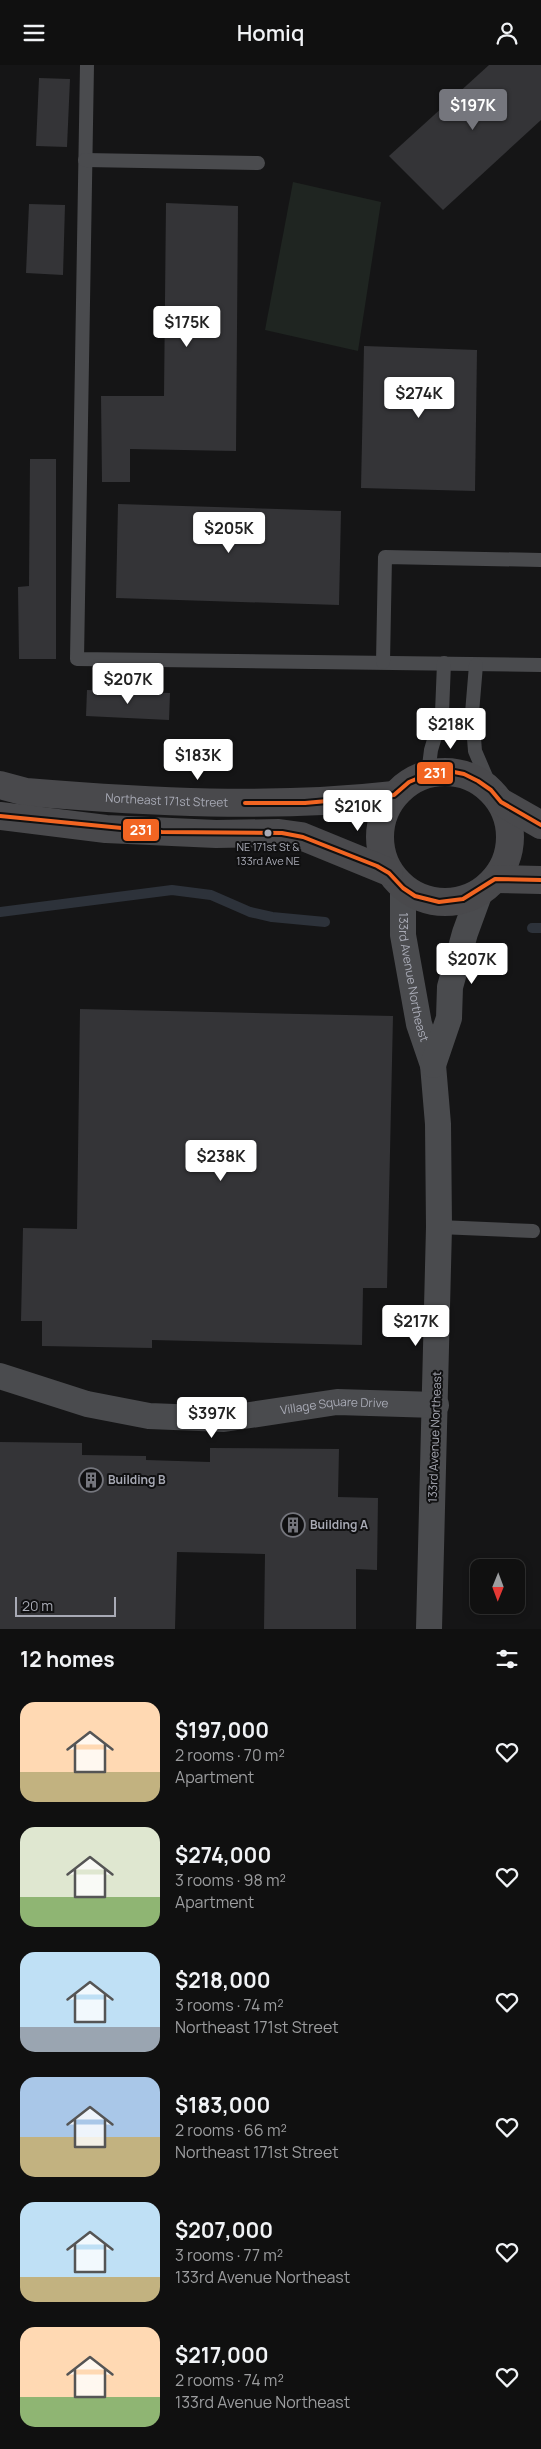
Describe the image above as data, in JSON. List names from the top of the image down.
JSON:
{
  "streets": {
    "main road": ["Northeast 171st Street"],
    "street": ["133rd Avenue Northeast", "Village Square Drive"]
  },
  "crossings": [
    ["Northeast 171st Street", "133rd Avenue Northeast"],
    ["133rd Avenue Northeast", "Village Square Drive"]
  ],
  "places": {
    "other": ["NE 171st St & 133rd Ave NE"],
    "building": ["Building B", "Building A"]
  },
  "lines": ["transit line 231"],
  "scale_bar": "20 m",
  "north": "bottom",
  "page": {
    "header": "Homiq",
    "price": [
      "$197K",
      "$175K",
      "$274K",
      "$205K",
      "$207K",
      "$218K",
      "$183K",
      "$210K",
      "$207K",
      "$238K",
      "$217K",
      "$397K"
    ],
    "scale": "20 m",
    "heading": "12 homes",
    "list": [
      {
        "name": "$197,000",
        "note": "2 rooms · 70 m² · Apartment"
      },
      {
        "name": "$274,000",
        "note": "3 rooms · 98 m² · Apartment"
      },
      {
        "name": "$218,000",
        "note": "3 rooms · 74 m² · Northeast 171st Street"
      },
      {
        "name": "$183,000",
        "note": "2 rooms · 66 m² · Northeast 171st Street"
      },
      {
        "name": "$207,000",
        "note": "3 rooms · 77 m² · 133rd Avenue Northeast"
      },
      {
        "name": "$217,000",
        "note": "2 rooms · 74 m² · 133rd Avenue Northeast"
      }
    ]
  }
}
